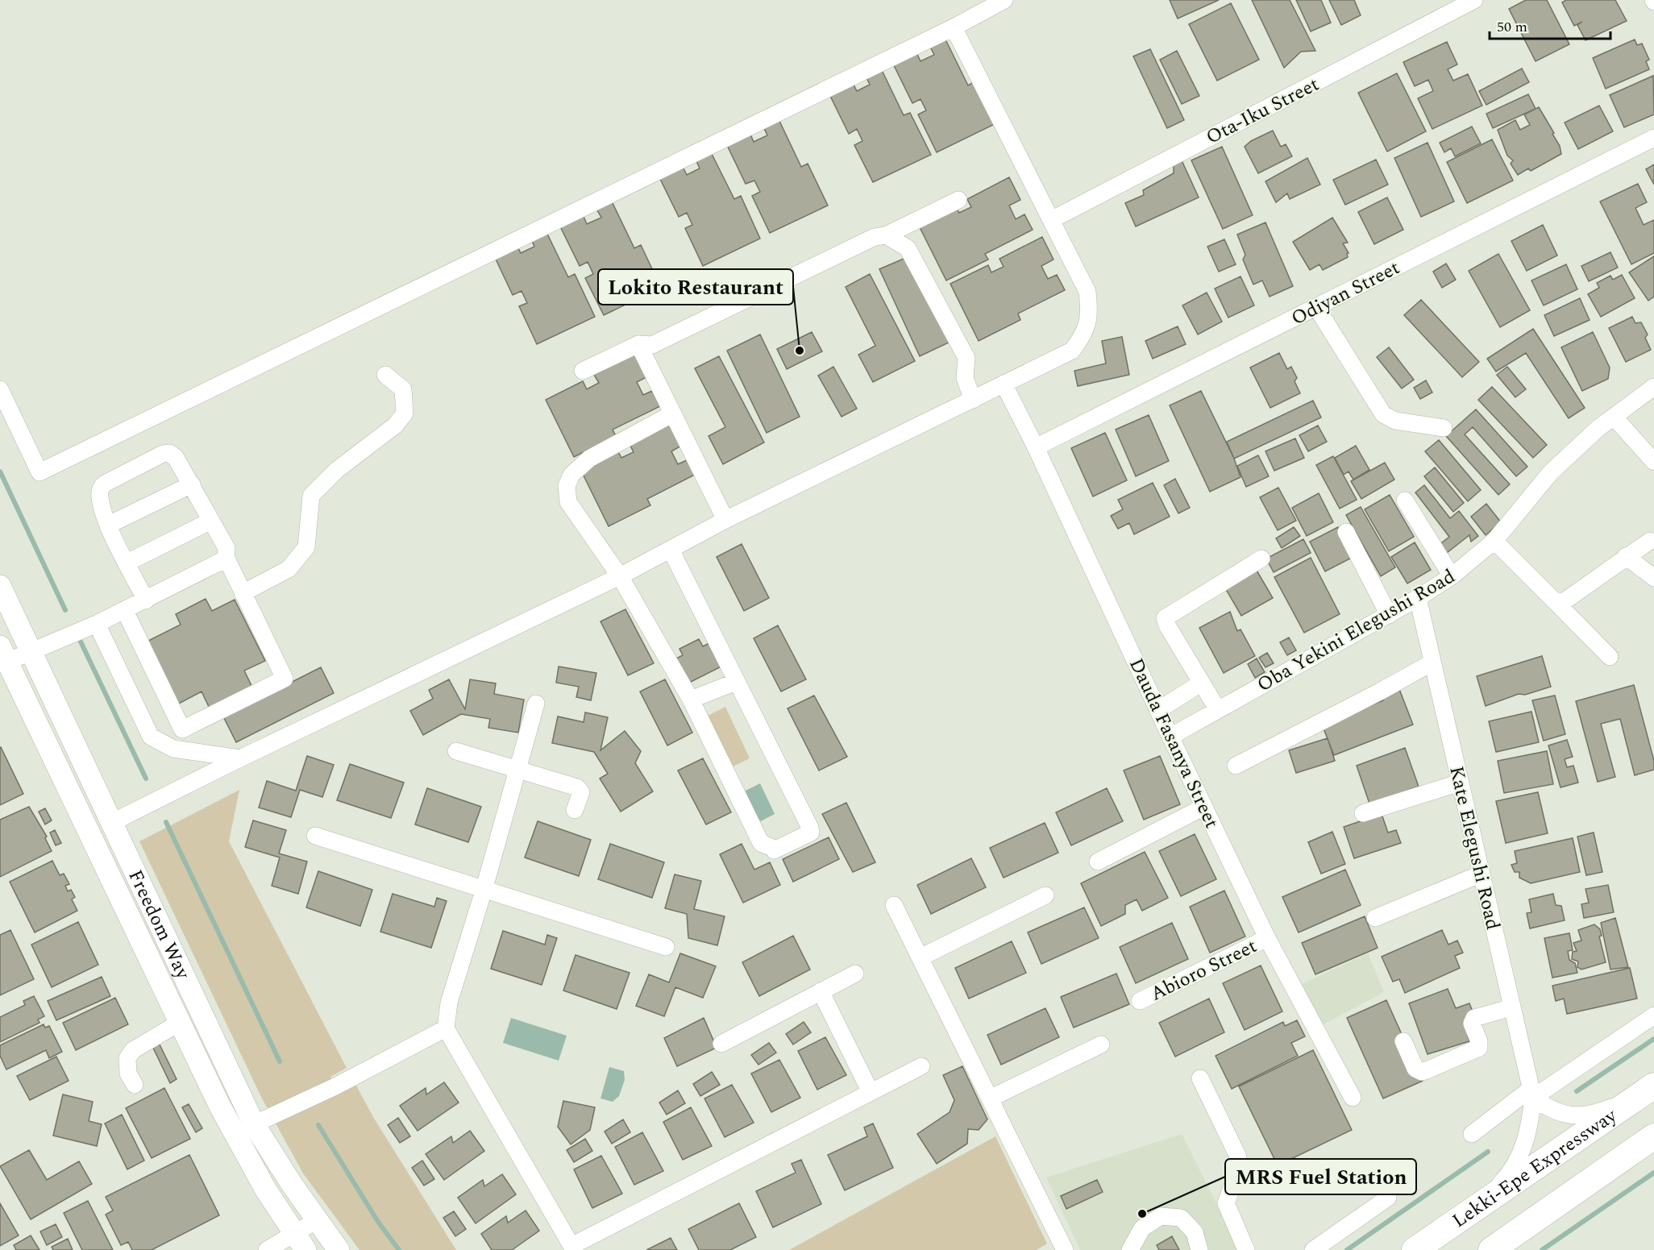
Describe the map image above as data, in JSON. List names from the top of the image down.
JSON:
{
  "streets": {
    "highway": ["Lekki-Epe Expressway"],
    "main road": ["Freedom Way"],
    "street": [
      "Ota-Iku Street",
      "Odiyan Street",
      "Oba Yekini Elegushi Road",
      "Dauda Fasanya Street",
      "Kate Elegushi Road",
      "Abioro Street"
    ]
  },
  "crossings": [
    ["Odiyan Street", "Dauda Fasanya Street"],
    ["Oba Yekini Elegushi Road", "Dauda Fasanya Street"],
    ["Oba Yekini Elegushi Road", "Kate Elegushi Road"],
    ["Dauda Fasanya Street", "Abioro Street"],
    ["Kate Elegushi Road", "Lekki-Epe Expressway"]
  ],
  "places": ["Lokito Restaurant", "MRS Fuel Station"],
  "scale_bar": "50 m"
}
